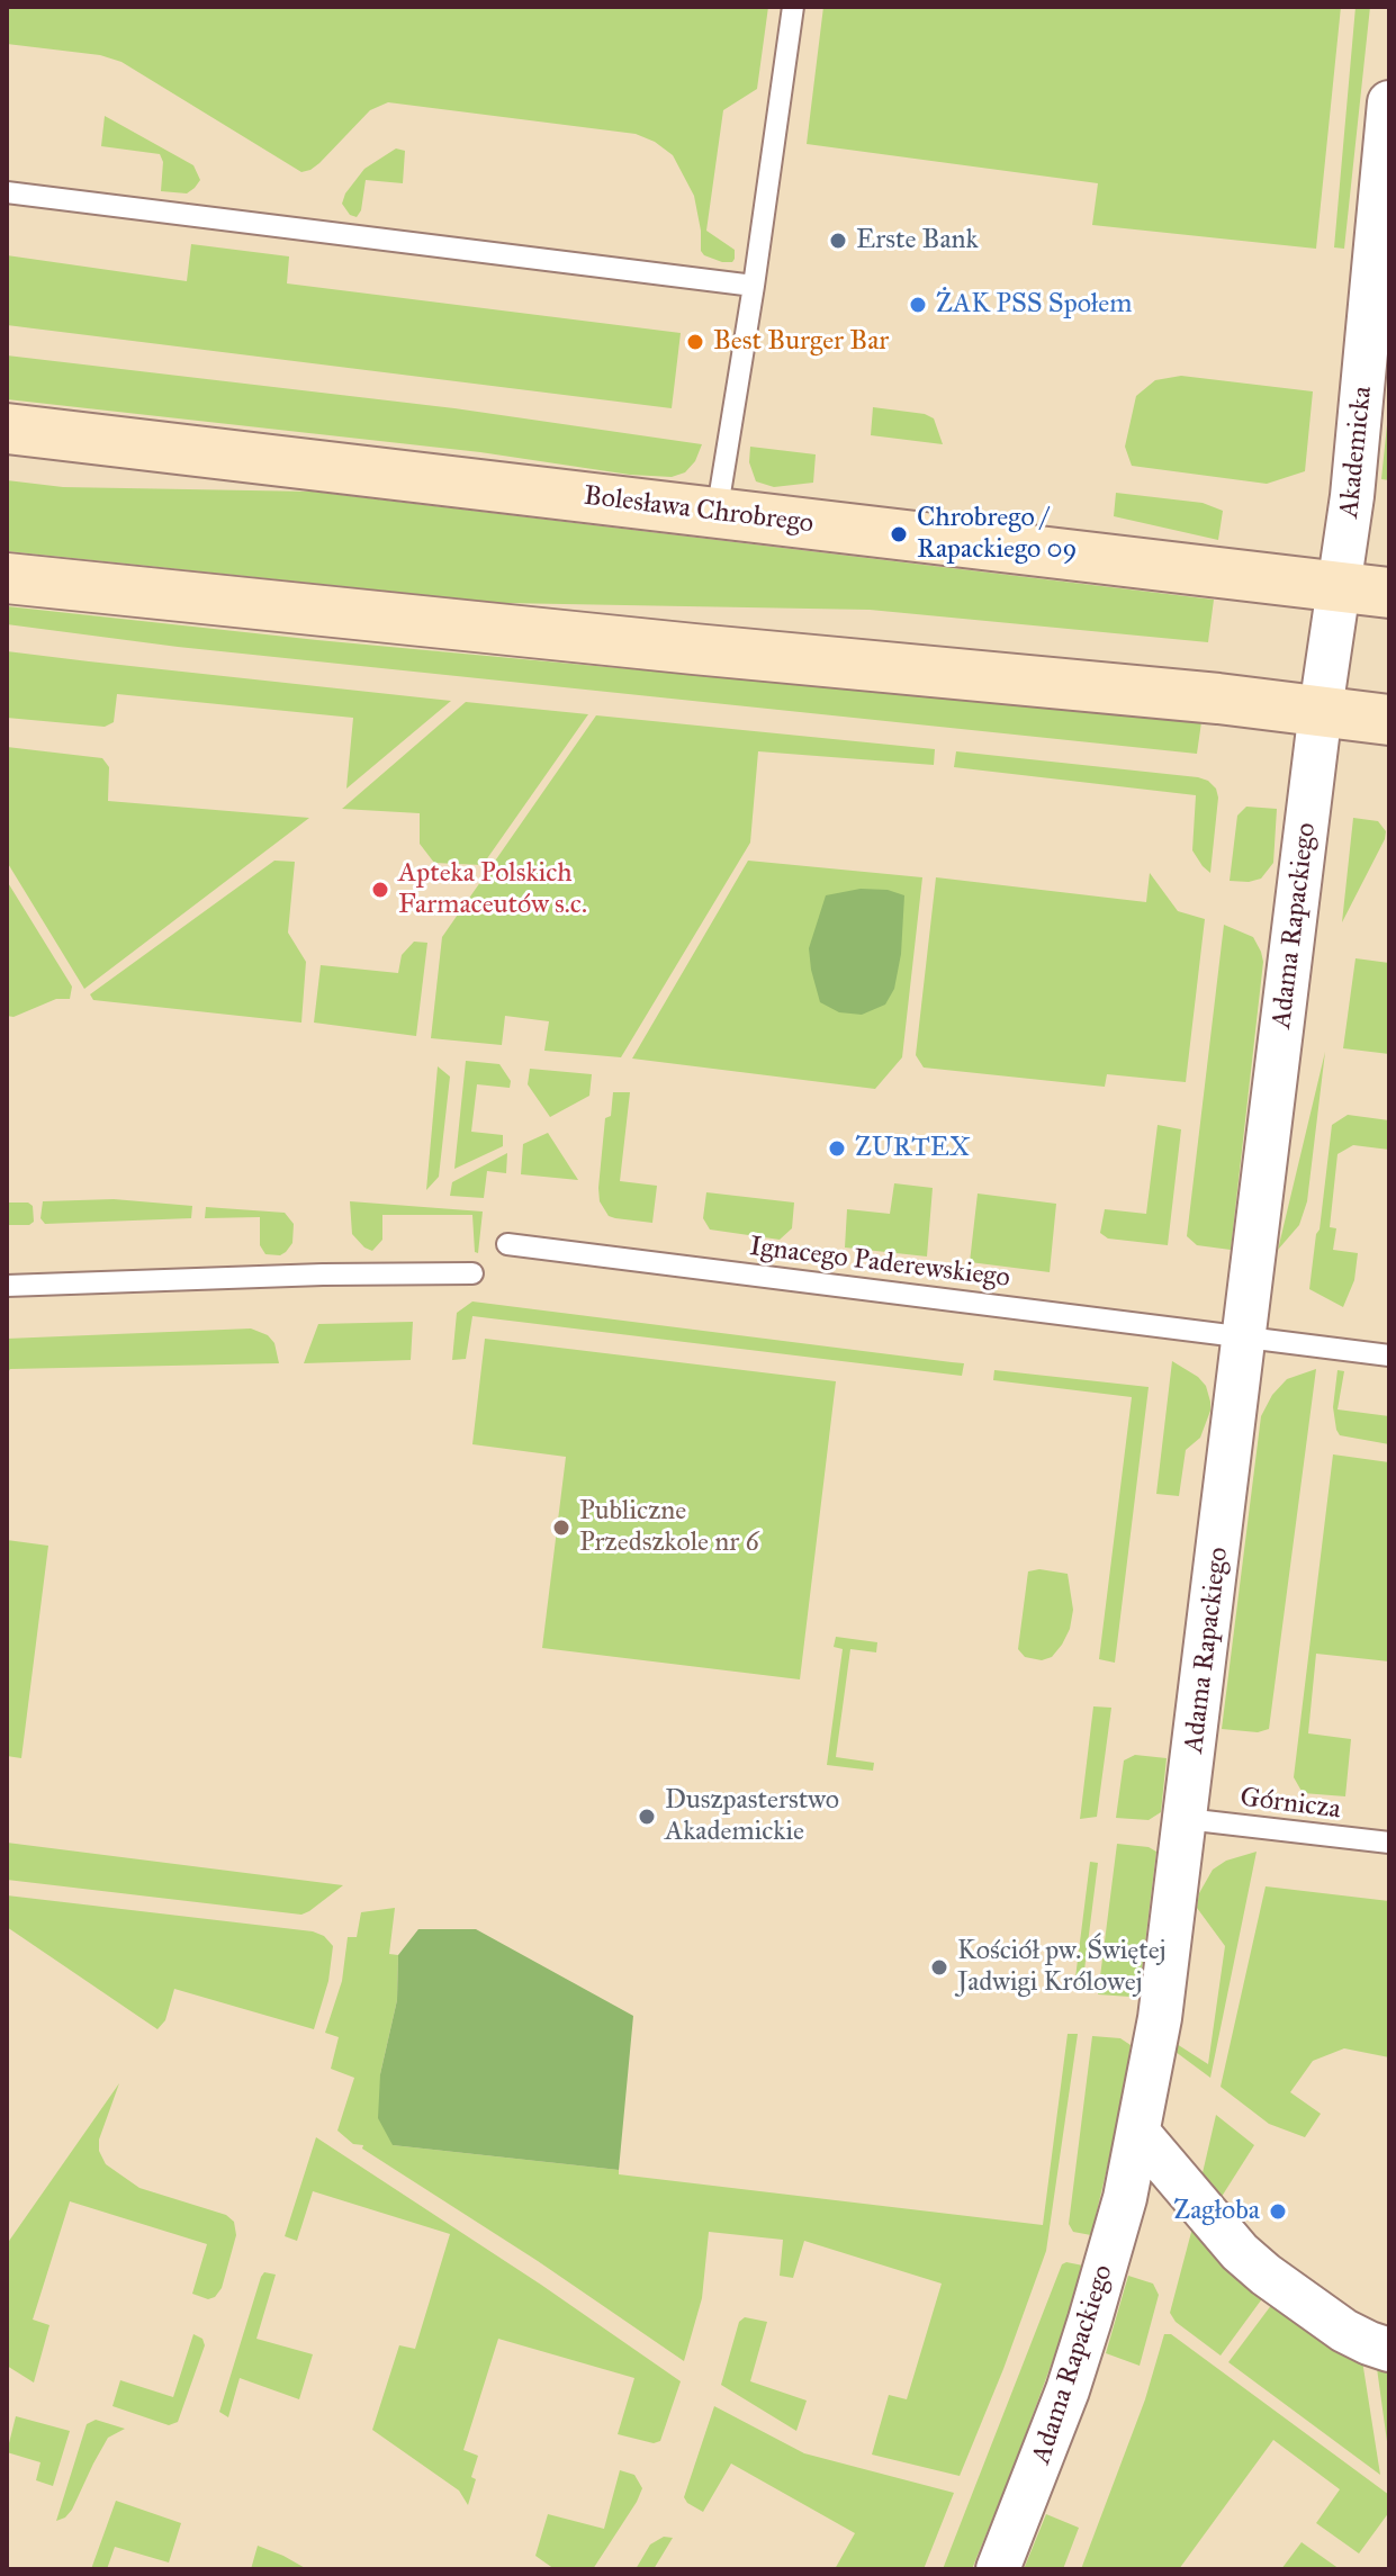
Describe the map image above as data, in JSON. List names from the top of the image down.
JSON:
{
  "streets": {
    "street": ["Akademicka", "Bolesława Chrobrego", "Adama Rapackiego"],
    "lane": ["Ignacego Paderewskiego", "Górnicza"]
  },
  "crossings": [
    ["Akademicka", "Bolesława Chrobrego"],
    ["Akademicka", "Adama Rapackiego"],
    ["Adama Rapackiego", "Ignacego Paderewskiego"],
    ["Adama Rapackiego", "Górnicza"]
  ],
  "places": [
    "Erste Bank",
    "ŻAK PSS Społem",
    "Best Burger Bar",
    "Chrobrego / Rapackiego 09",
    "Apteka Polskich Farmaceutów s.c.",
    "ZURTEX",
    "Publiczne Przedszkole nr 6",
    "Duszpasterstwo Akademickie",
    "Kościół pw. Świętej Jadwigi Królowej",
    "Zagłoba"
  ]
}
